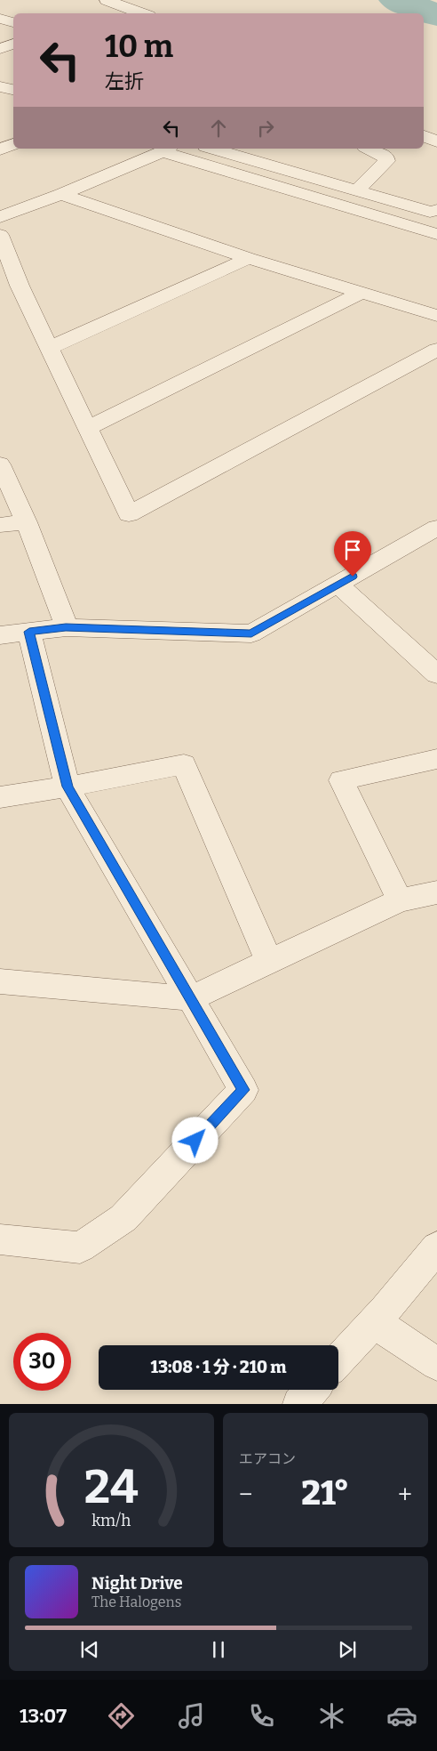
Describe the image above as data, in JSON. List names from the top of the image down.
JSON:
{
  "page": {
    "turn": ["10 m", "左折"],
    "limit": "30",
    "trip": "13:08 · 1 分 · 210 m",
    "tile": "エアコン",
    "heat": ["−", "21°", "+"],
    "song": ["Night Drive", "The Halogens"],
    "tabs": "13:07",
    "gauge": ["24", "km/h"]
  }
}
